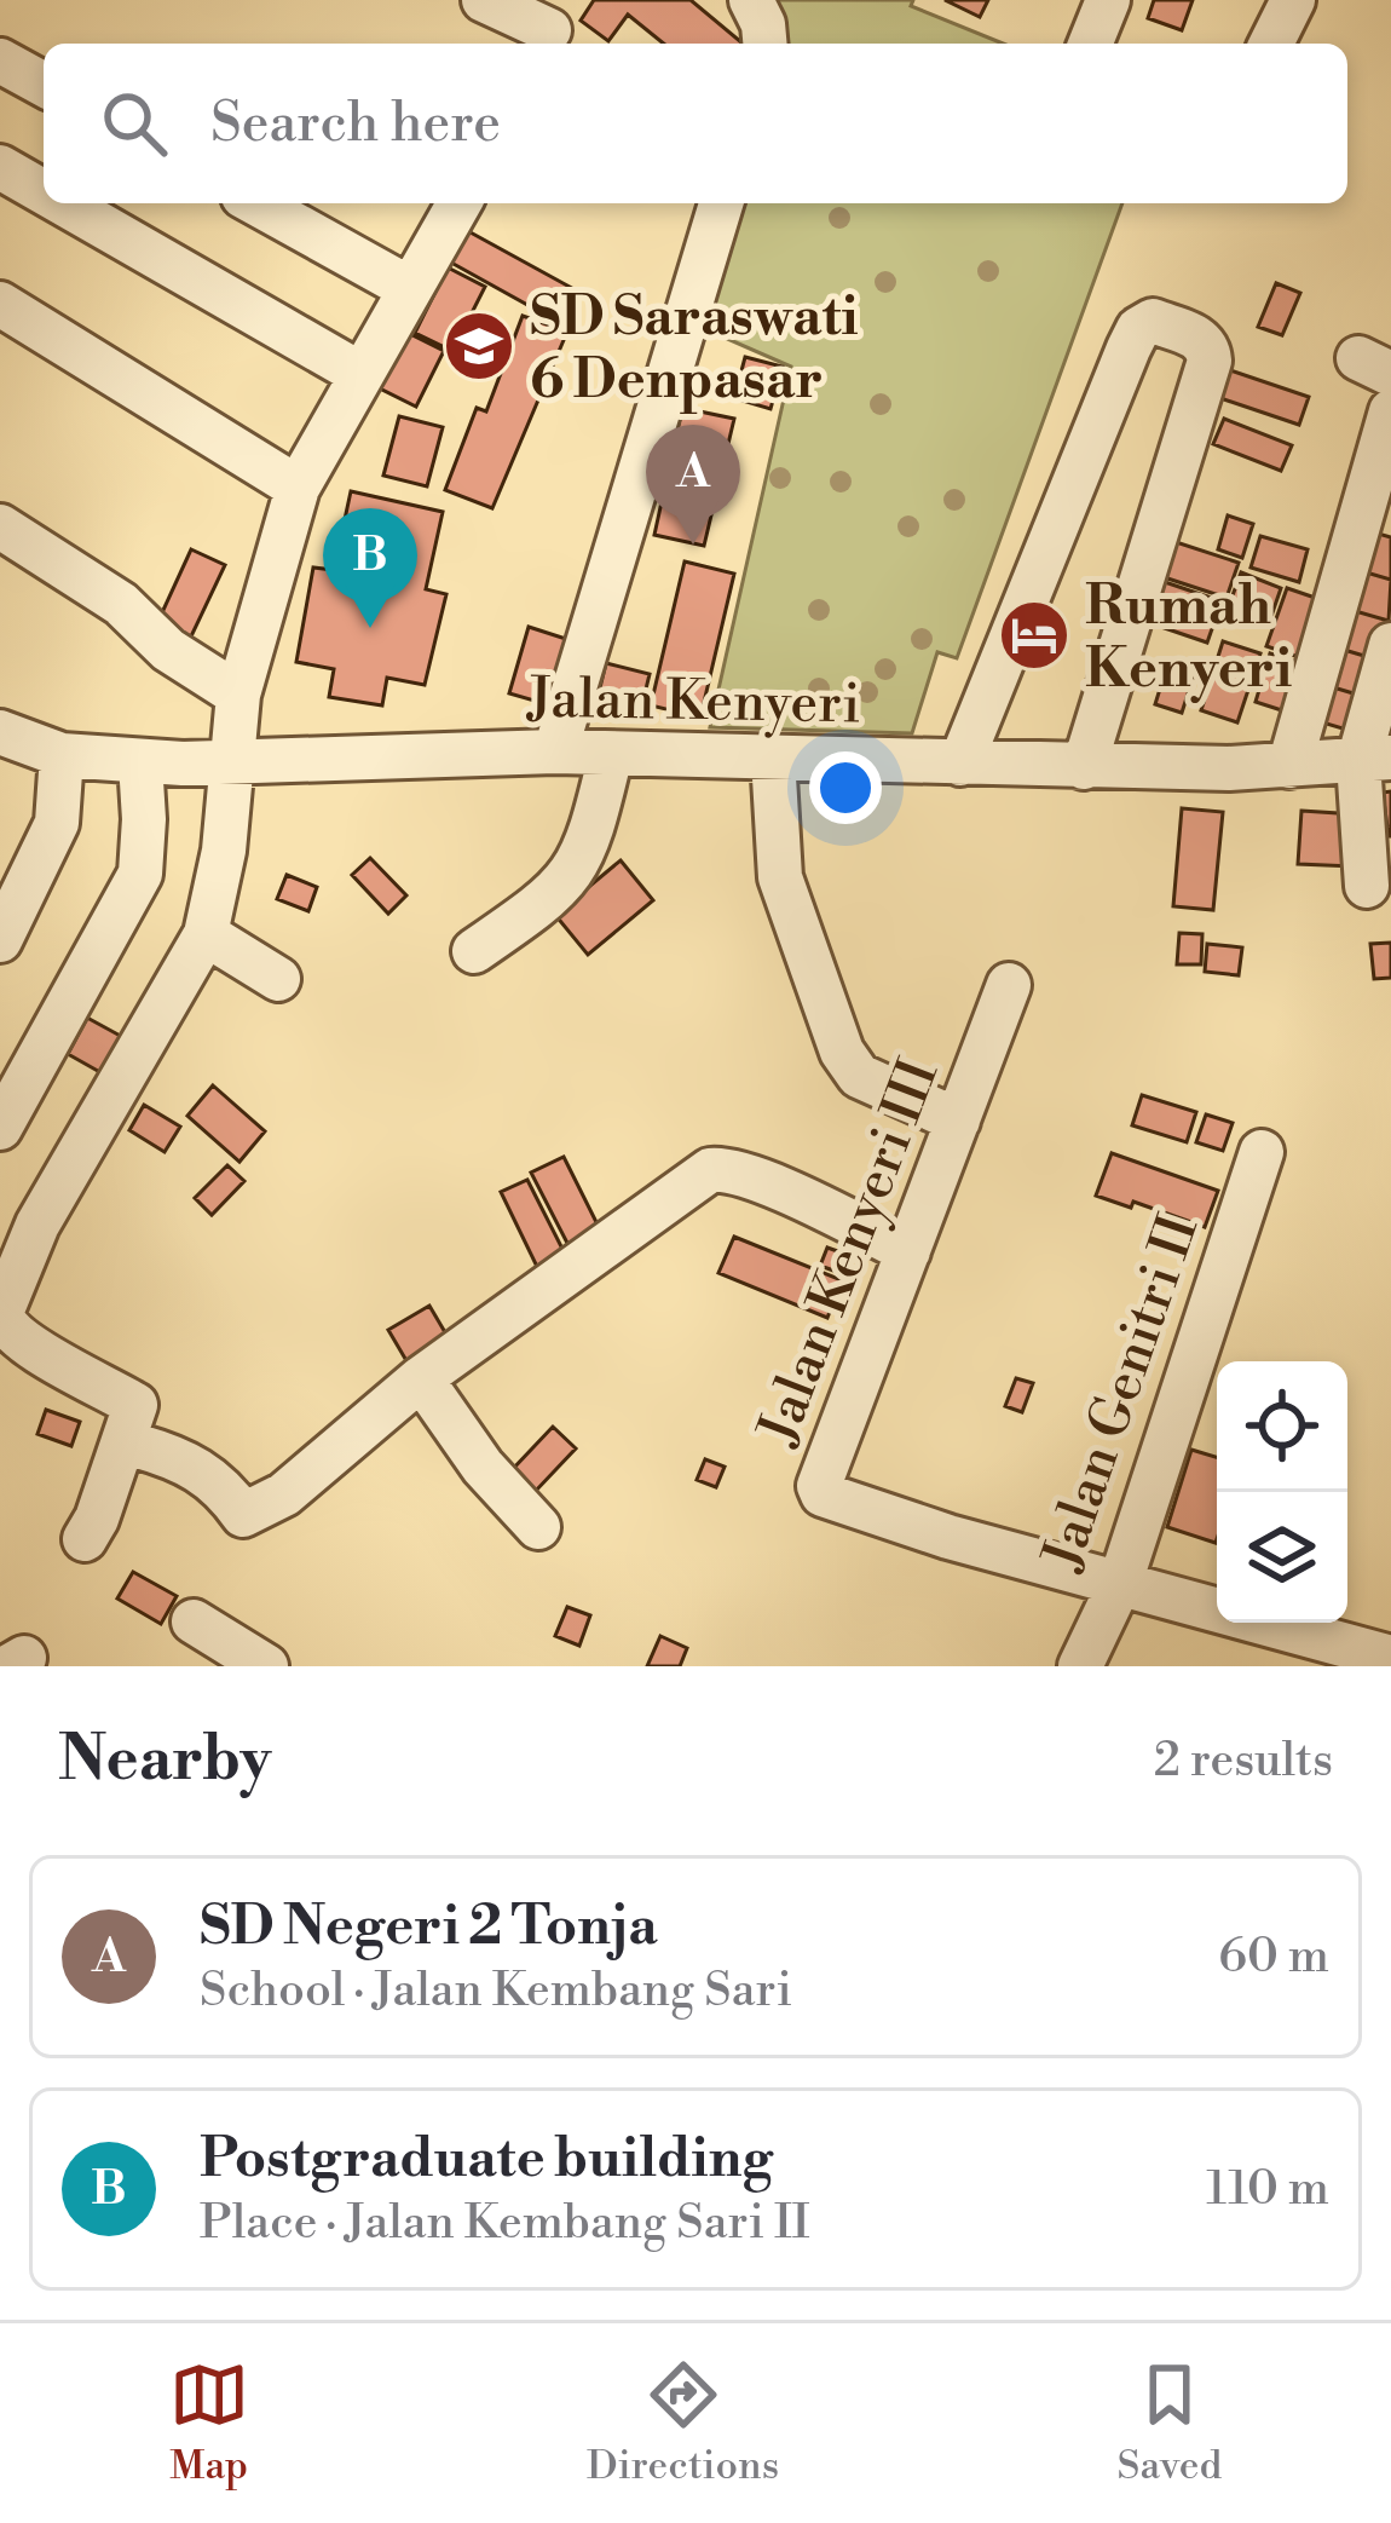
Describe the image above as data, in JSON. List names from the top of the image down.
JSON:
{
  "streets": {
    "street": ["Jalan Kenyeri", "Jalan Kenyeri III", "Jalan Genitri II"]
  },
  "crossings": [
    ["Jalan Kenyeri III", "Jalan Genitri II"]
  ],
  "places": {
    "school or university": ["SD Saraswati 6 Denpasar"],
    "hotel": ["Rumah Kenyeri"]
  },
  "page": {
    "search": "Search here",
    "pins": ["A", "B"],
    "heading": ["Nearby", "2 results"],
    "list": [
      {
        "mark": "A",
        "name": "SD Negeri 2 Tonja",
        "note": "School · Jalan Kembang Sari",
        "value": "60 m"
      },
      {
        "mark": "B",
        "name": "Postgraduate building",
        "note": "Place · Jalan Kembang Sari II",
        "value": "110 m"
      }
    ],
    "nav": ["Map", "Directions", "Saved"]
  }
}
